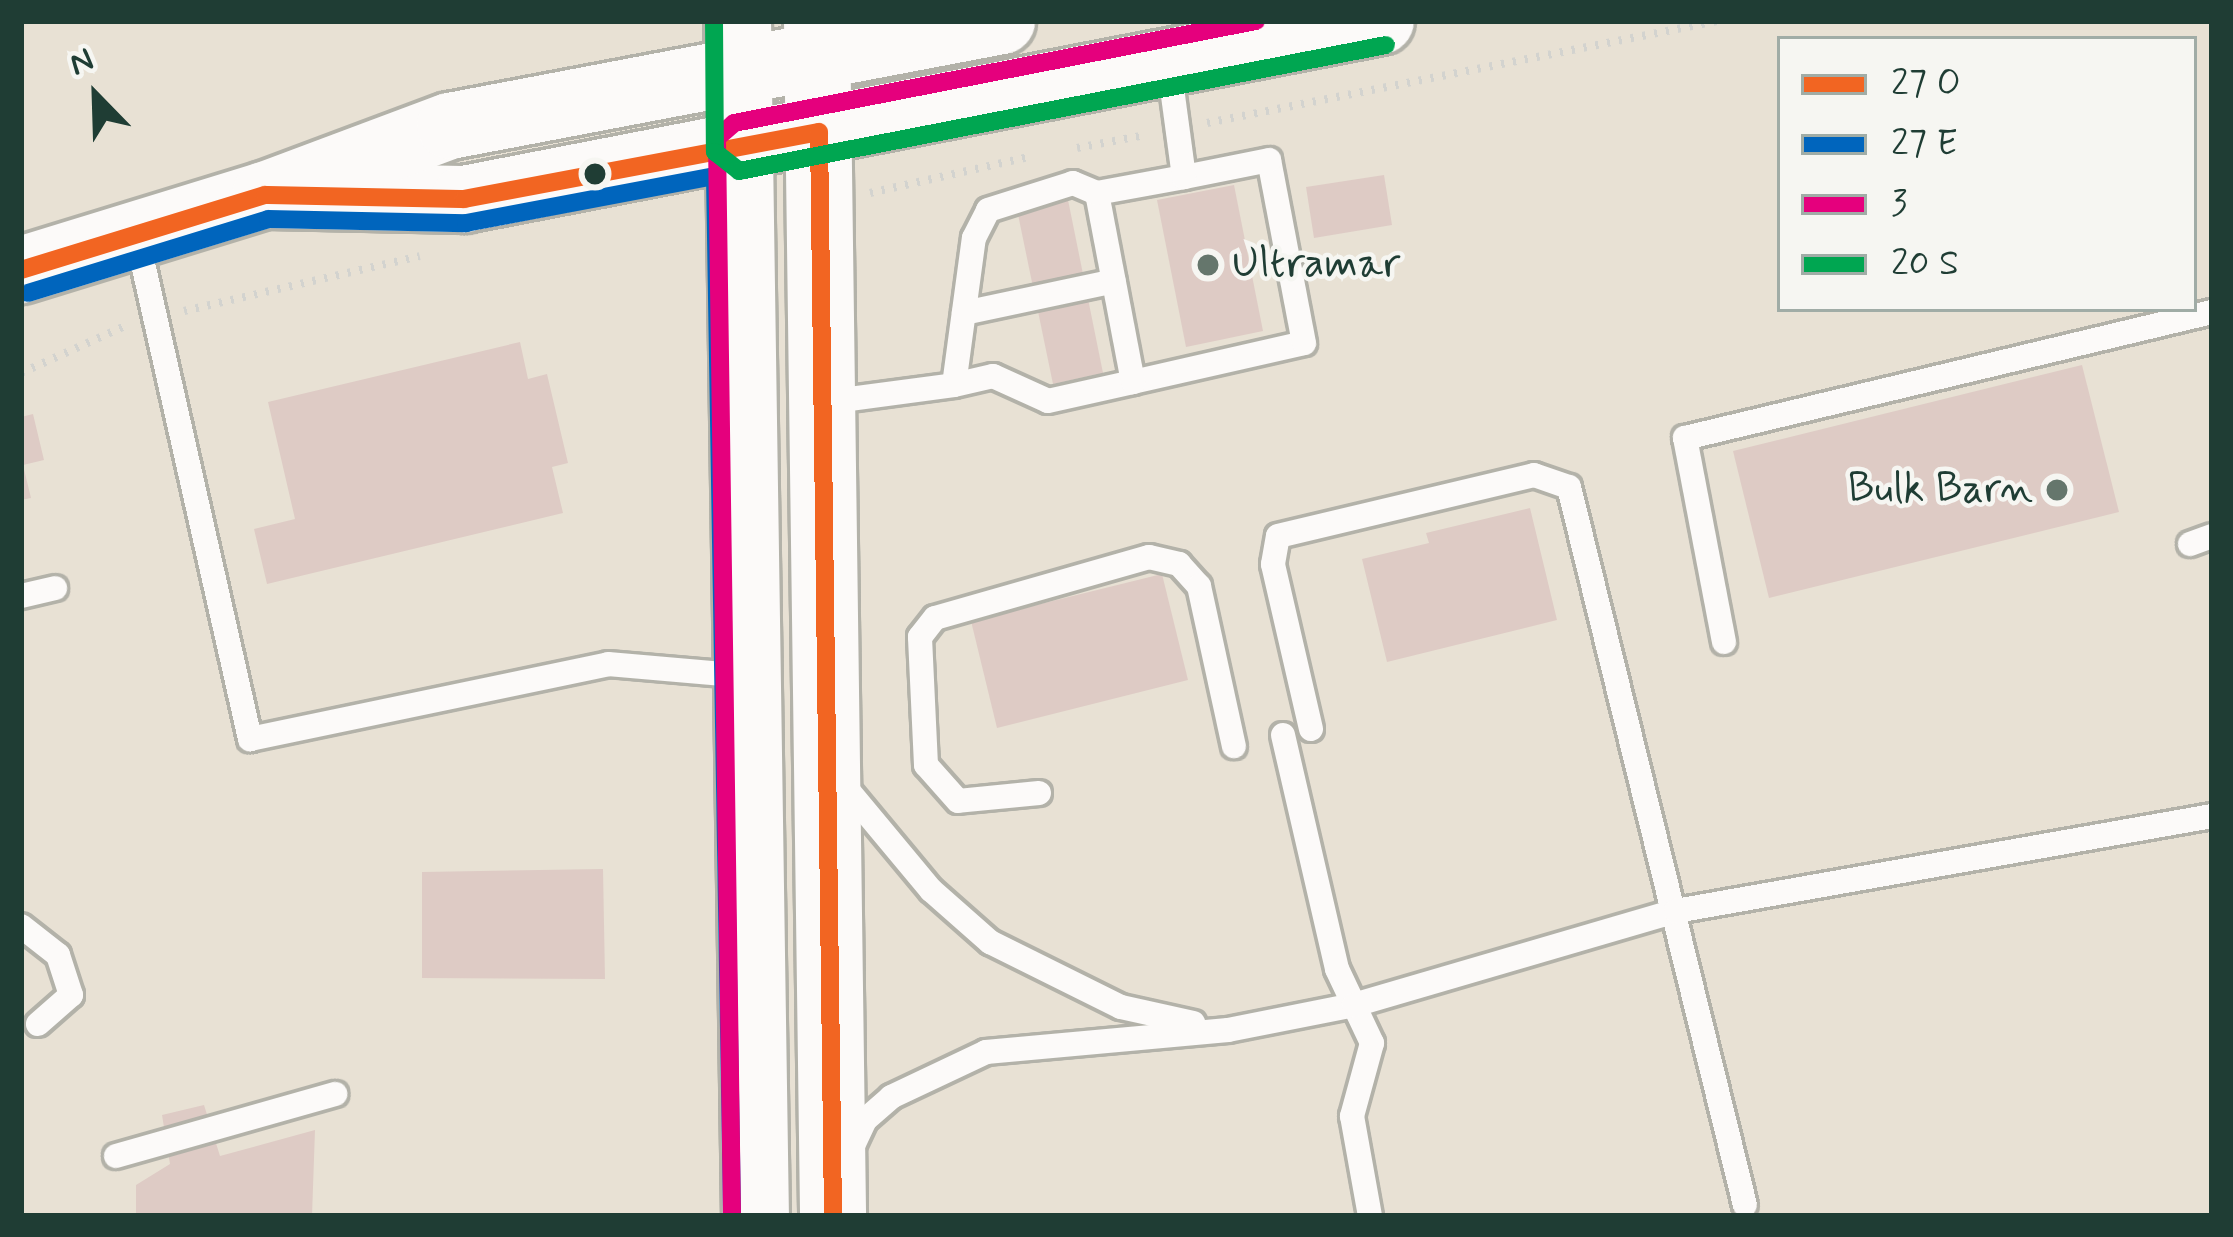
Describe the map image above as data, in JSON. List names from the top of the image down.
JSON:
{
  "places": ["Ultramar", "Bulk Barn"],
  "lines": ["transit line 3"],
  "legend": [
    "27 O",
    "27 E",
    "3",
    "20 S"
  ],
  "north": "top left"
}
